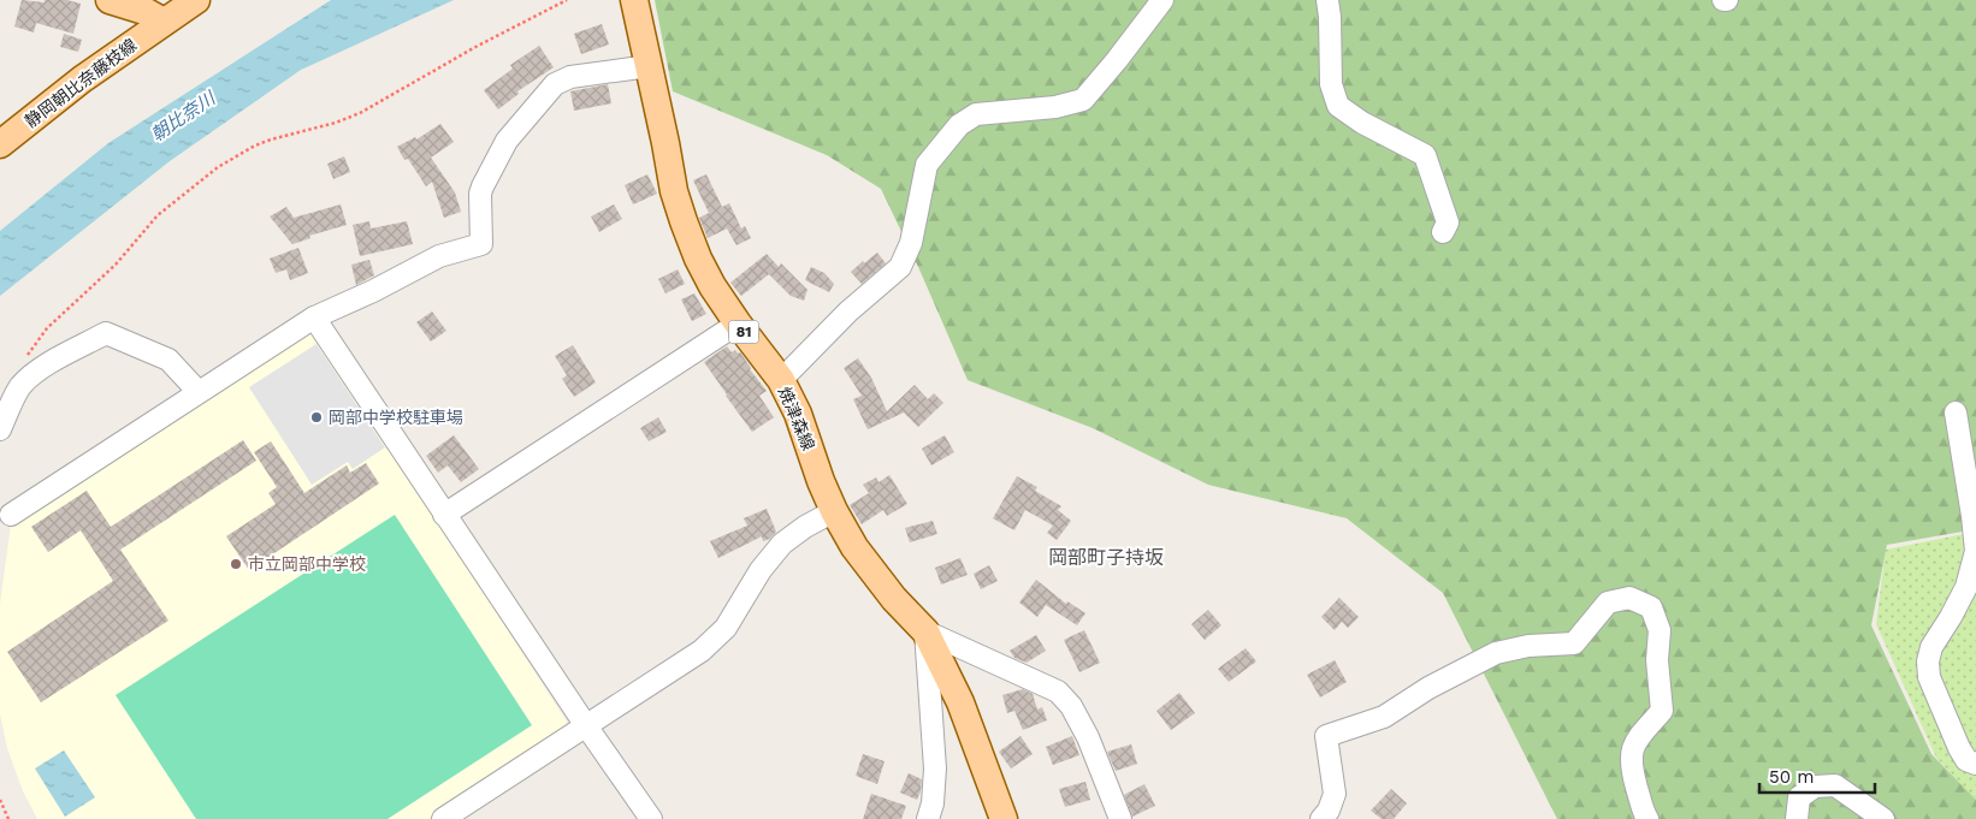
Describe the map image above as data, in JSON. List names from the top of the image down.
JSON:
{
  "streets": {
    "main road": ["静岡朝比奈藤枝線", "81", "焼津森線"]
  },
  "districts": ["岡部町子持坂"],
  "water": ["朝比奈川"],
  "places": ["岡部中学校駐車場", "市立岡部中学校"],
  "scale_bar": "50 m"
}
